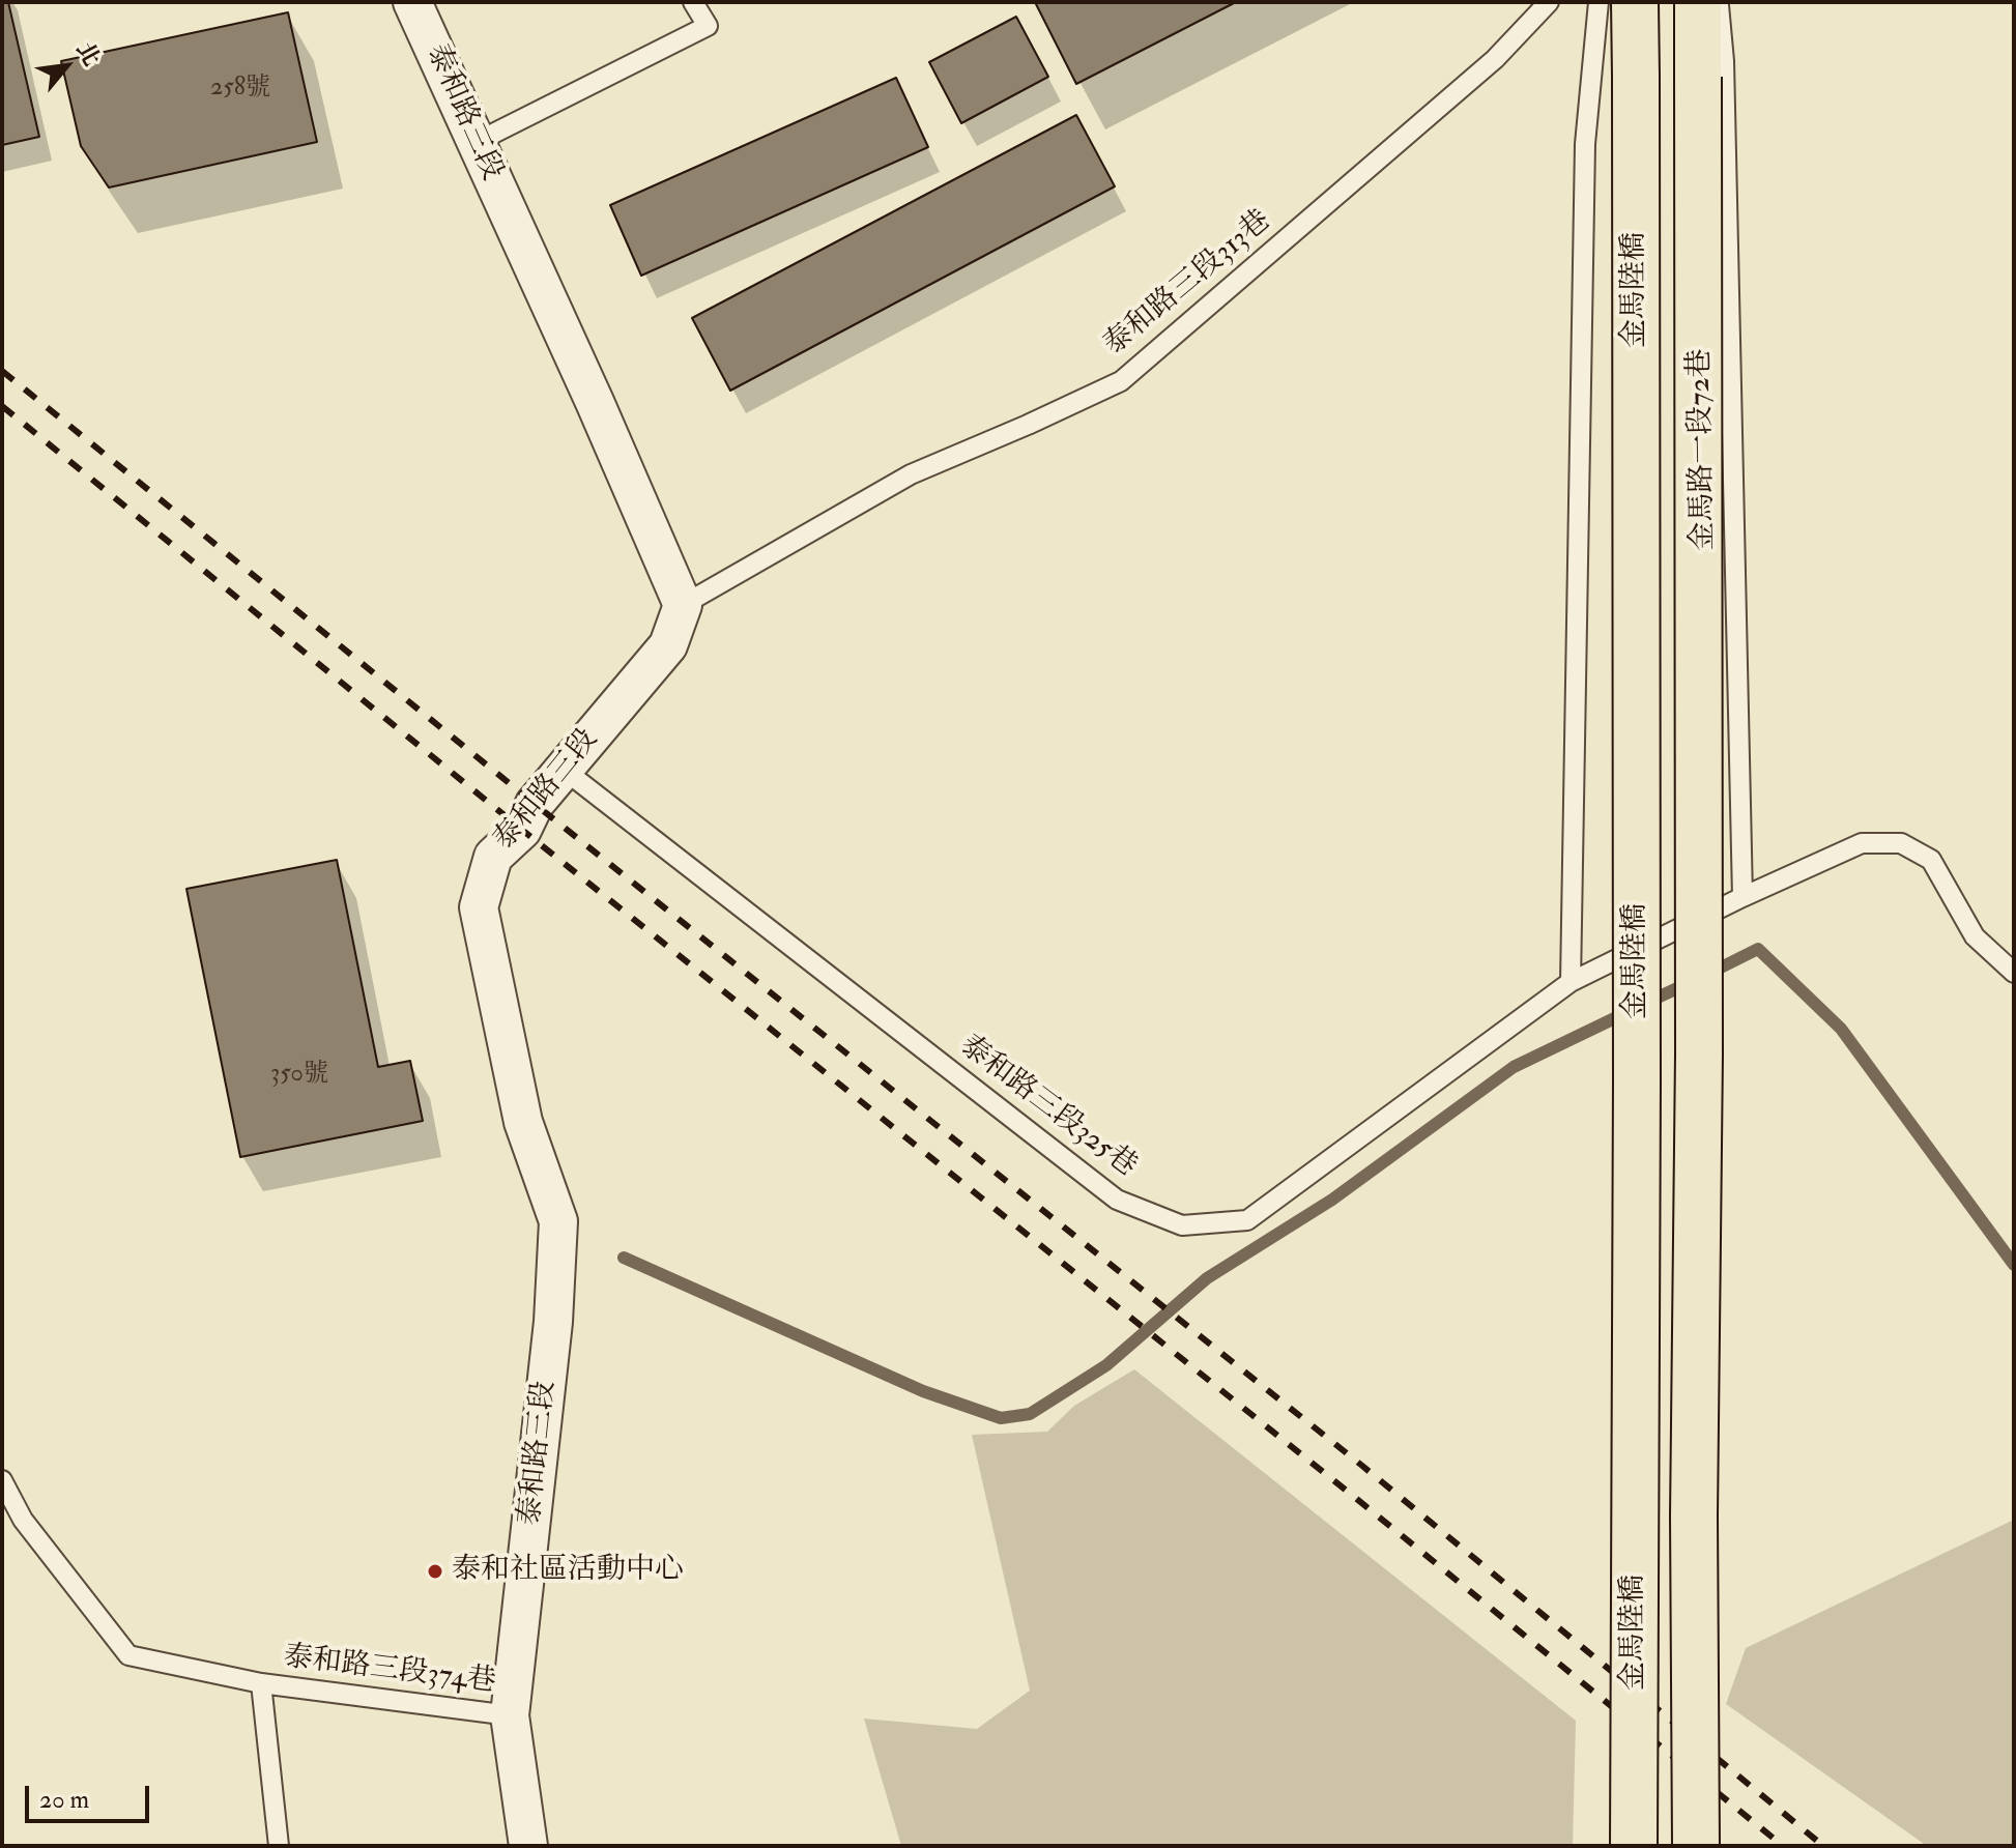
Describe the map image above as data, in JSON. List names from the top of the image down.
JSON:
{
  "streets": {
    "main road": ["金馬陸橋"],
    "street": ["泰和路三段"],
    "lane": [
      "泰和路三段313巷",
      "金馬路一段72巷",
      "泰和路三段325巷",
      "泰和路三段374巷"
    ]
  },
  "crossings": [
    ["泰和路三段", "泰和路三段313巷"],
    ["泰和路三段", "泰和路三段325巷"],
    ["泰和路三段", "泰和路三段374巷"],
    ["金馬路一段72巷", "泰和路三段325巷"]
  ],
  "places": ["泰和社區活動中心"],
  "house_numbers": ["258號", "350號"],
  "scale_bar": "20 m",
  "north": "top right"
}
